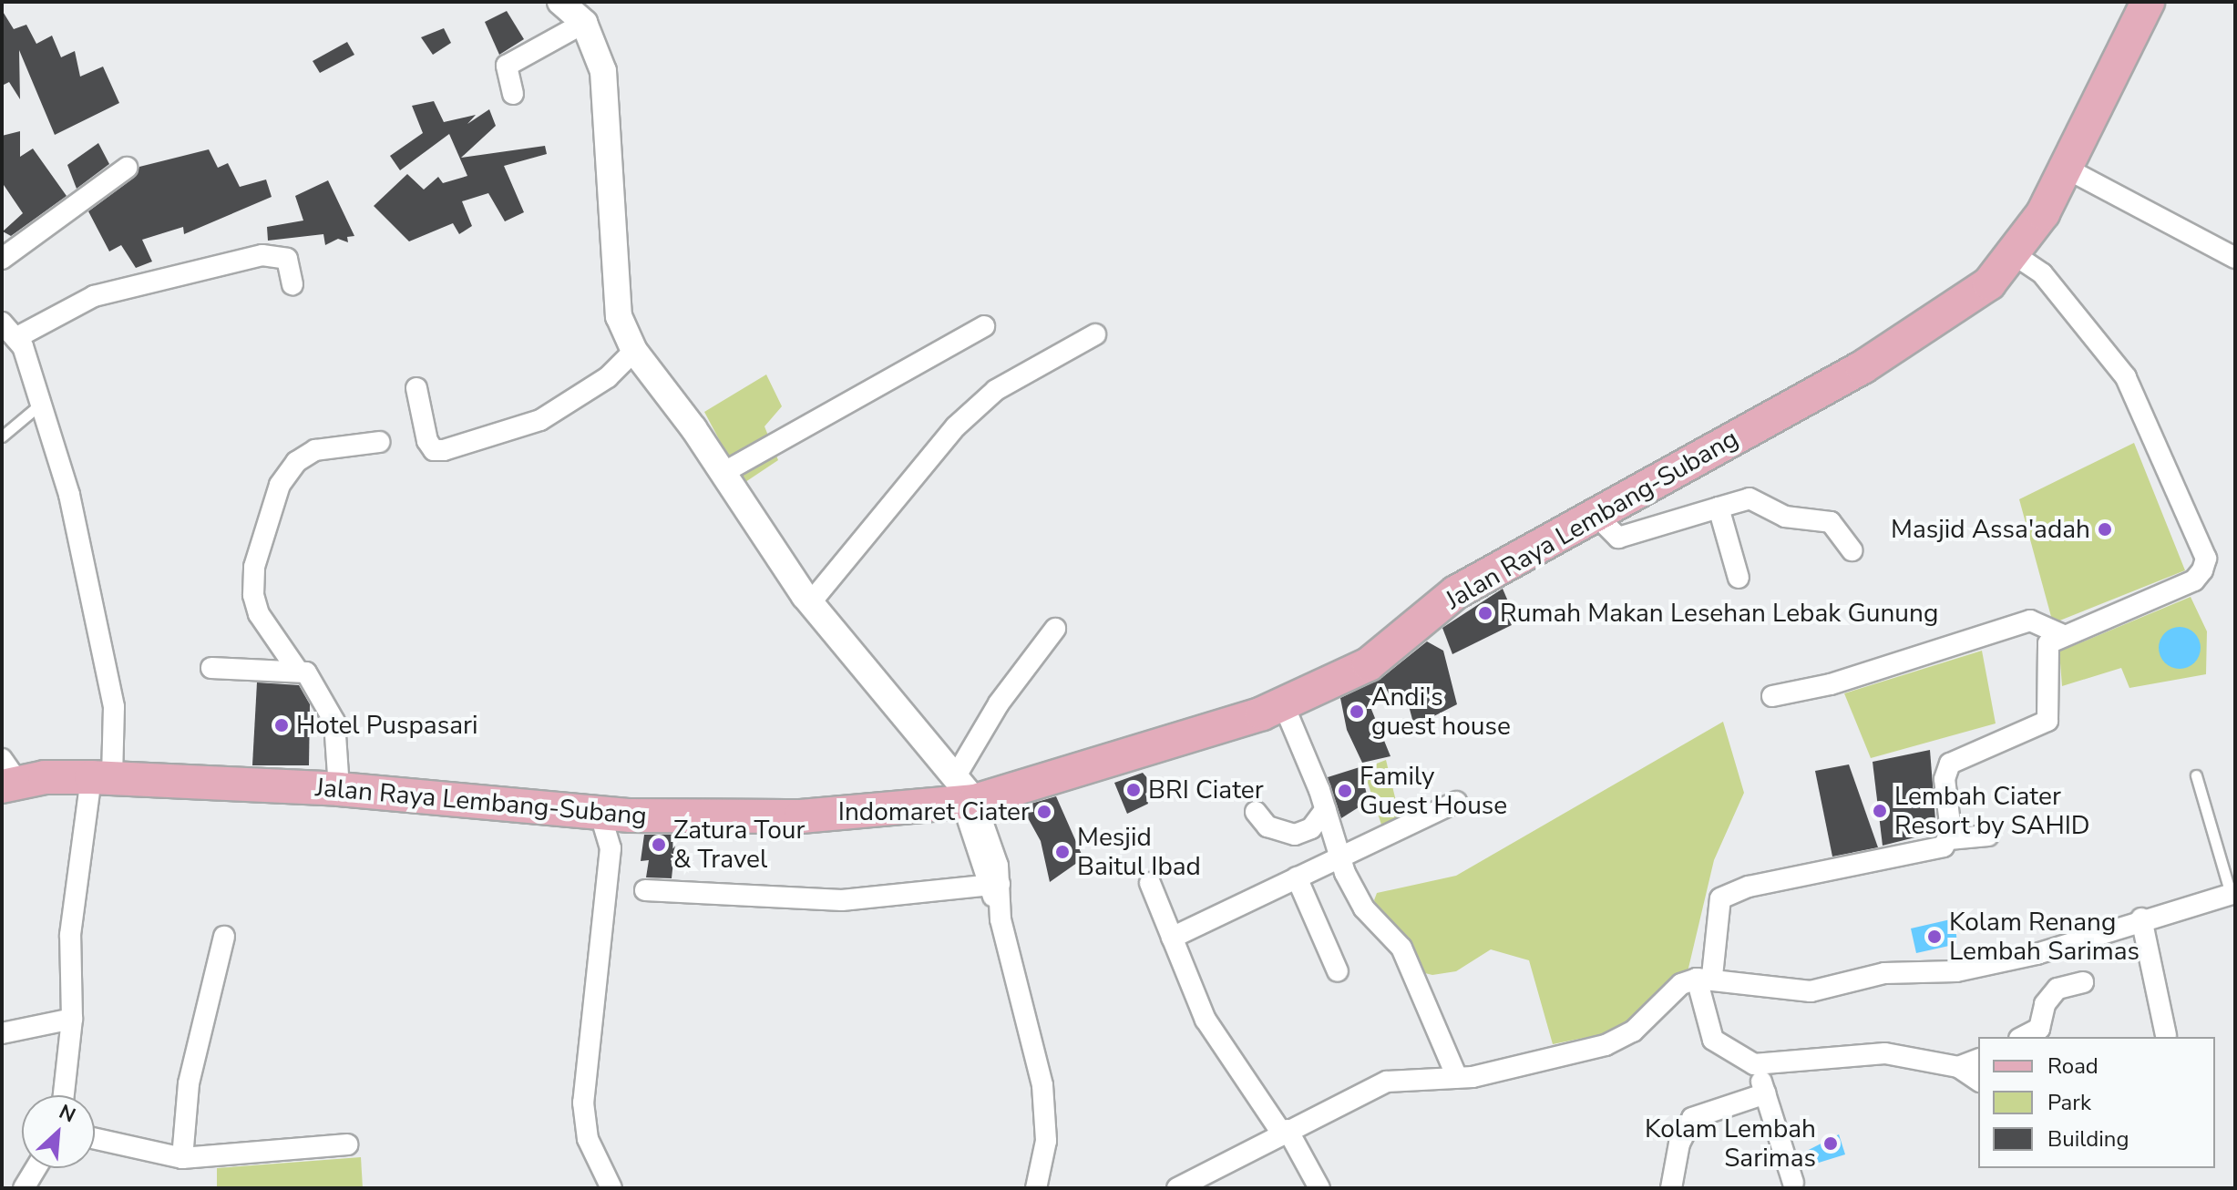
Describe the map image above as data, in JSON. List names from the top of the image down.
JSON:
{
  "streets": {
    "main road": ["Jalan Raya Lembang-Subang"]
  },
  "places": [
    "Masjid Assa'adah",
    "Rumah Makan Lesehan Lebak Gunung",
    "Andi's guest house",
    "Hotel Puspasari",
    "BRI Ciater",
    "Family Guest House",
    "Lembah Ciater Resort by SAHID",
    "Indomaret Ciater",
    "Zatura Tour & Travel",
    "Mesjid Baitul Ibad",
    "Kolam Renang Lembah Sarimas",
    "Kolam Lembah Sarimas"
  ],
  "legend": ["Road", "Park", "Building"],
  "north": "top right"
}
